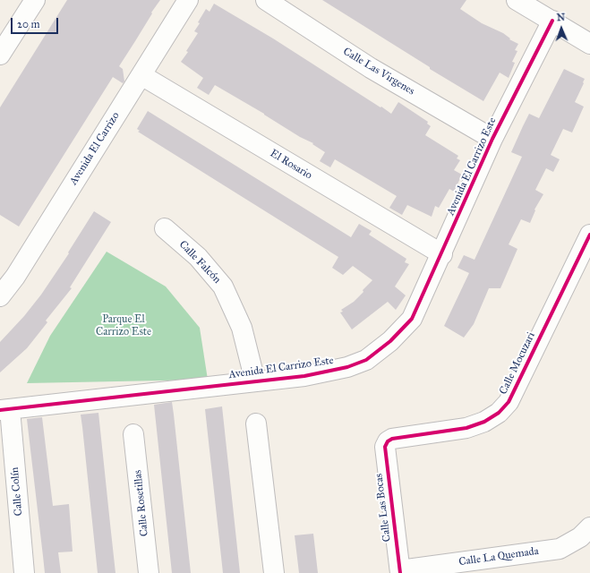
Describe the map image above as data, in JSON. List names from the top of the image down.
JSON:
{
  "streets": {
    "street": [
      "Calle Las Virgenes",
      "Avenida El Carrizo",
      "El Rosario",
      "Avenida El Carrizo Este",
      "Calle Falcón",
      "Calle Mocuzari",
      "Calle Colín",
      "Calle Rosetillas",
      "Calle Las Bocas",
      "Calle La Quemada"
    ]
  },
  "crossings": [
    ["Calle Las Virgenes", "Avenida El Carrizo Este"],
    ["Avenida El Carrizo", "El Rosario"],
    ["El Rosario", "Avenida El Carrizo Este"],
    ["Avenida El Carrizo Este", "Calle Falcón"],
    ["Avenida El Carrizo Este", "Calle Colín"],
    ["Calle Mocuzari", "Calle Las Bocas"],
    ["Calle Las Bocas", "Calle La Quemada"]
  ],
  "parks": ["Parque El Carrizo Este"],
  "scale_bar": "20 m",
  "north": "top"
}
